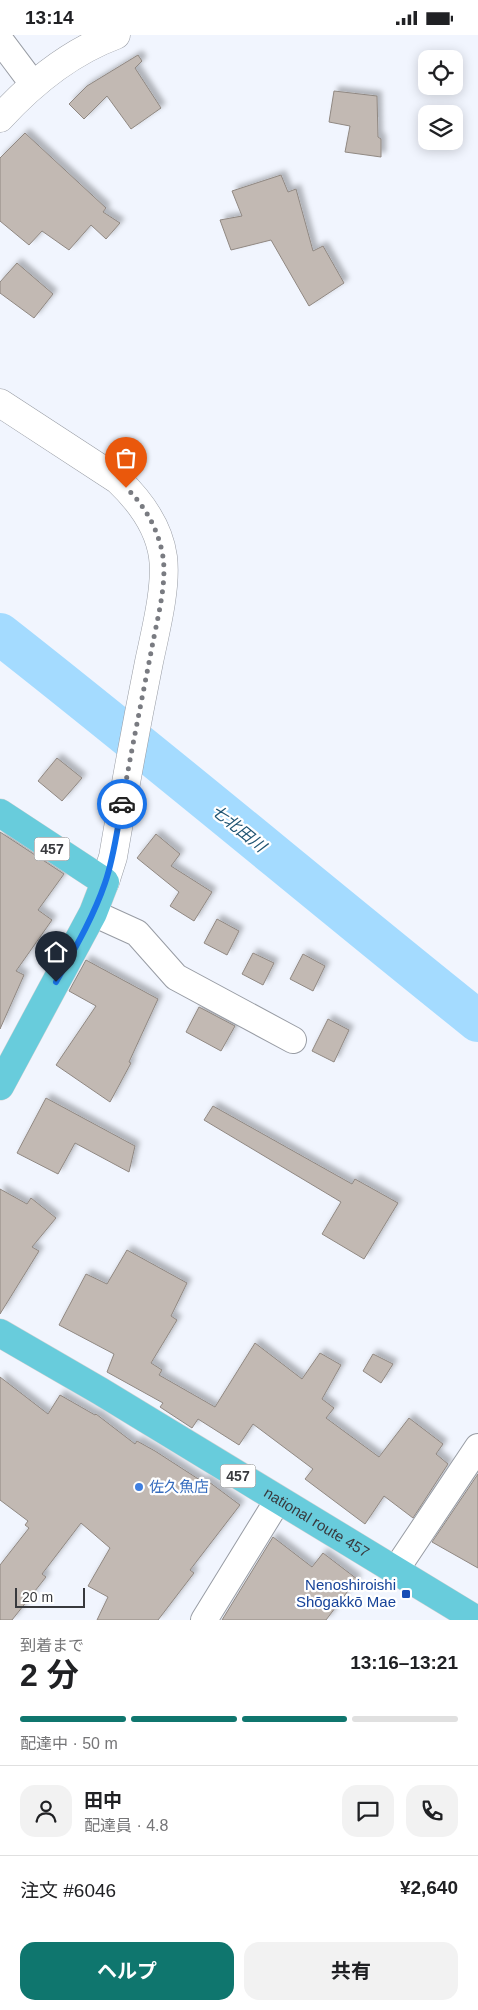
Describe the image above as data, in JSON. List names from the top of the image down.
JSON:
{
  "streets": {
    "highway": ["457", "national route 457"]
  },
  "water": ["七北田川"],
  "places": {
    "other": ["佐久魚店"],
    "transit": ["Nenoshiroishi Shōgakkō Mae"]
  },
  "scale_bar": "20 m",
  "page": {
    "status": "13:14",
    "scale": "20 m",
    "heading": ["2 分", "到着まで", "13:16–13:21"],
    "panel": [
      "田中",
      "配達員 · 4.8",
      "注文 #6046",
      "¥2,640"
    ],
    "bar": "配達中 · 50 m",
    "buttons": ["ヘルプ", "共有"]
  }
}
